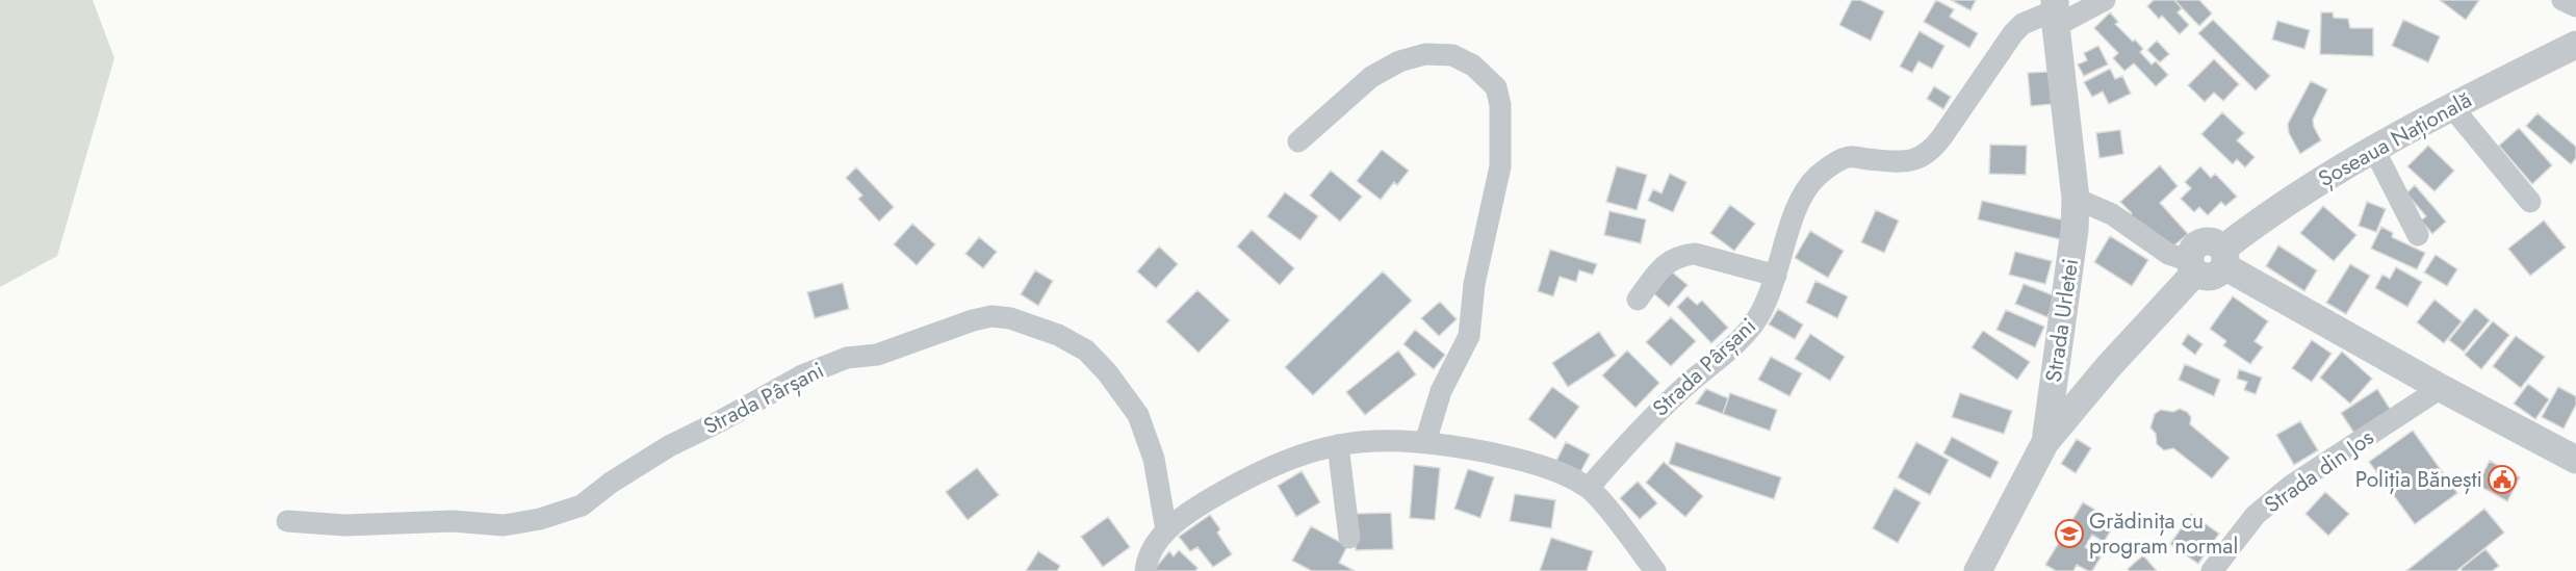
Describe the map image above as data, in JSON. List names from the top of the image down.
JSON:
{
  "streets": {
    "street": [
      "Șoseaua Națională",
      "Strada Urletei",
      "Strada Pârșani",
      "Strada din Jos"
    ]
  },
  "crossings": [
    ["Strada Urletei", "Strada Pârșani"]
  ],
  "places": {
    "public building": ["Poliția Bănești"],
    "school or university": ["Grădinița cu program normal"]
  }
}
